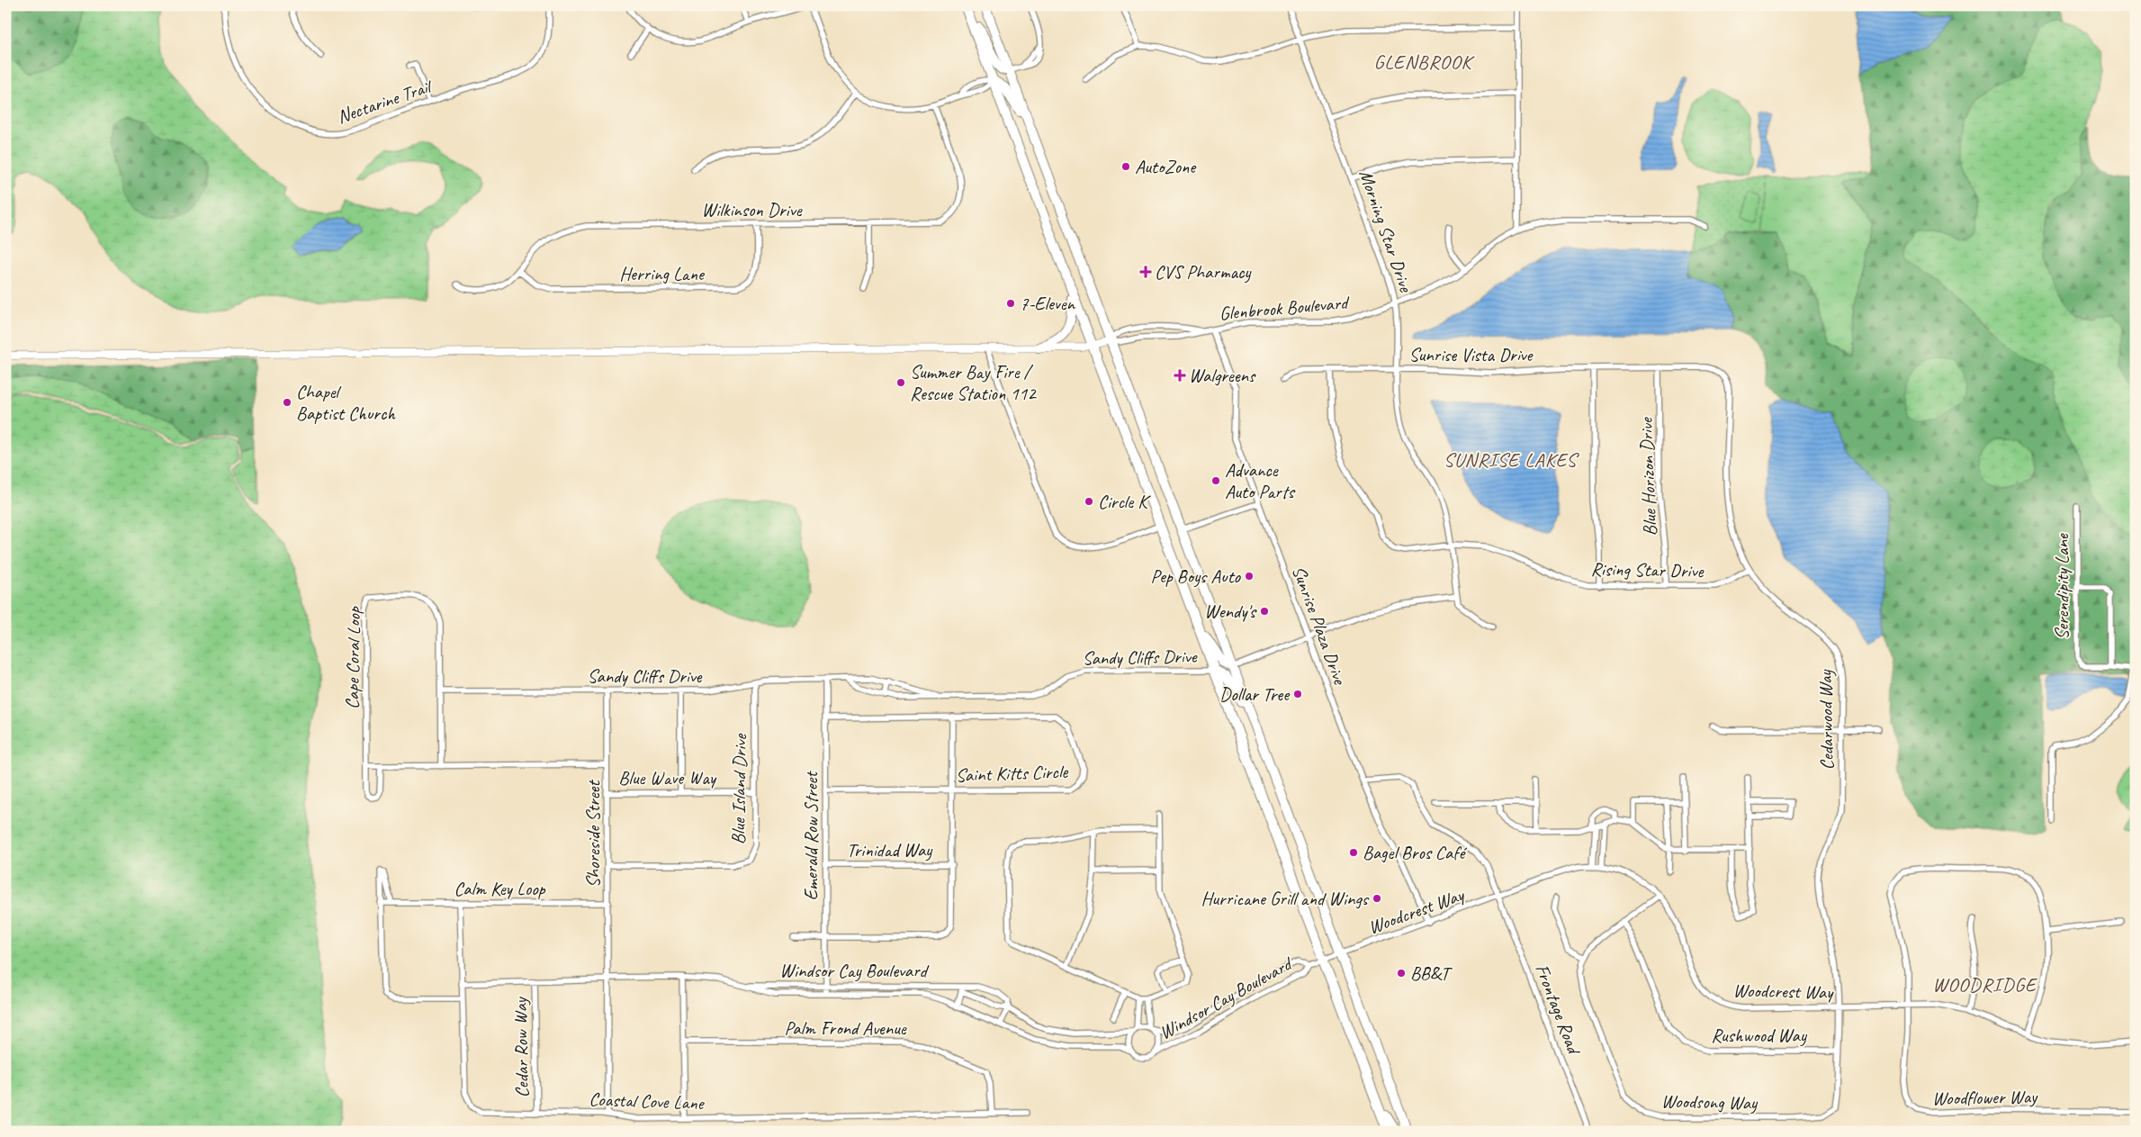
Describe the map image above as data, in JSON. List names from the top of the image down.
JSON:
{
  "streets": {
    "street": [
      "Nectarine Trail",
      "Wilkinson Drive",
      "Morning Star Drive",
      "Herring Lane",
      "Glenbrook Boulevard",
      "Sunrise Vista Drive",
      "Blue Horizon Drive",
      "Rising Star Drive",
      "Serendipity Lane",
      "Sunrise Plaza Drive",
      "Sandy Cliffs Drive",
      "Cape Coral Loop",
      "Cedarwood Way",
      "Saint Kitts Circle",
      "Blue Wave Way",
      "Blue Island Drive",
      "Shoreside Street",
      "Emerald Row Street",
      "Trinidad Way",
      "Calm Key Loop",
      "Woodcrest Way",
      "Windsor Cay Boulevard",
      "Frontage Road",
      "Palm Frond Avenue",
      "Rushwood Way",
      "Cedar Row Way",
      "Woodflower Way",
      "Coastal Cove Lane",
      "Woodsong Way"
    ]
  },
  "crossings": [
    ["Wilkinson Drive", "Herring Lane"],
    ["Morning Star Drive", "Glenbrook Boulevard"],
    ["Morning Star Drive", "Sunrise Vista Drive"],
    ["Morning Star Drive", "Rising Star Drive"],
    ["Glenbrook Boulevard", "Sunrise Plaza Drive"],
    ["Sunrise Vista Drive", "Blue Horizon Drive"],
    ["Sunrise Vista Drive", "Rising Star Drive"],
    ["Sunrise Vista Drive", "Cedarwood Way"],
    ["Blue Horizon Drive", "Rising Star Drive"],
    ["Blue Horizon Drive", "Cedarwood Way"],
    ["Rising Star Drive", "Cedarwood Way"],
    ["Sunrise Plaza Drive", "Woodcrest Way"],
    ["Sunrise Plaza Drive", "Frontage Road"],
    ["Sandy Cliffs Drive", "Cape Coral Loop"],
    ["Sandy Cliffs Drive", "Blue Island Drive"],
    ["Sandy Cliffs Drive", "Shoreside Street"],
    ["Sandy Cliffs Drive", "Emerald Row Street"],
    ["Cedarwood Way", "Woodcrest Way"],
    ["Cedarwood Way", "Woodsong Way"],
    ["Saint Kitts Circle", "Emerald Row Street"],
    ["Blue Wave Way", "Blue Island Drive"],
    ["Blue Wave Way", "Shoreside Street"],
    ["Blue Island Drive", "Shoreside Street"],
    ["Shoreside Street", "Calm Key Loop"],
    ["Shoreside Street", "Windsor Cay Boulevard"],
    ["Shoreside Street", "Coastal Cove Lane"],
    ["Emerald Row Street", "Trinidad Way"],
    ["Emerald Row Street", "Windsor Cay Boulevard"],
    ["Calm Key Loop", "Coastal Cove Lane"],
    ["Woodcrest Way", "Windsor Cay Boulevard"],
    ["Woodcrest Way", "Frontage Road"],
    ["Woodcrest Way", "Woodflower Way"],
    ["Woodcrest Way", "Woodsong Way"],
    ["Windsor Cay Boulevard", "Cedar Row Way"],
    ["Windsor Cay Boulevard", "Coastal Cove Lane"],
    ["Palm Frond Avenue", "Coastal Cove Lane"],
    ["Rushwood Way", "Woodsong Way"],
    ["Cedar Row Way", "Coastal Cove Lane"]
  ],
  "districts": ["GLENBROOK", "SUNRISE LAKES", "WOODRIDGE"],
  "places": {
    "other": [
      "AutoZone",
      "7-Eleven",
      "Summer Bay Fire / Rescue Station 112",
      "Chapel Baptist Church",
      "Advance Auto Parts",
      "Circle K",
      "Pep Boys Auto",
      "Wendy's",
      "Dollar Tree",
      "Bagel Bros Café",
      "Hurricane Grill and Wings",
      "BB&T"
    ],
    "health": ["CVS Pharmacy", "Walgreens"]
  }
}
